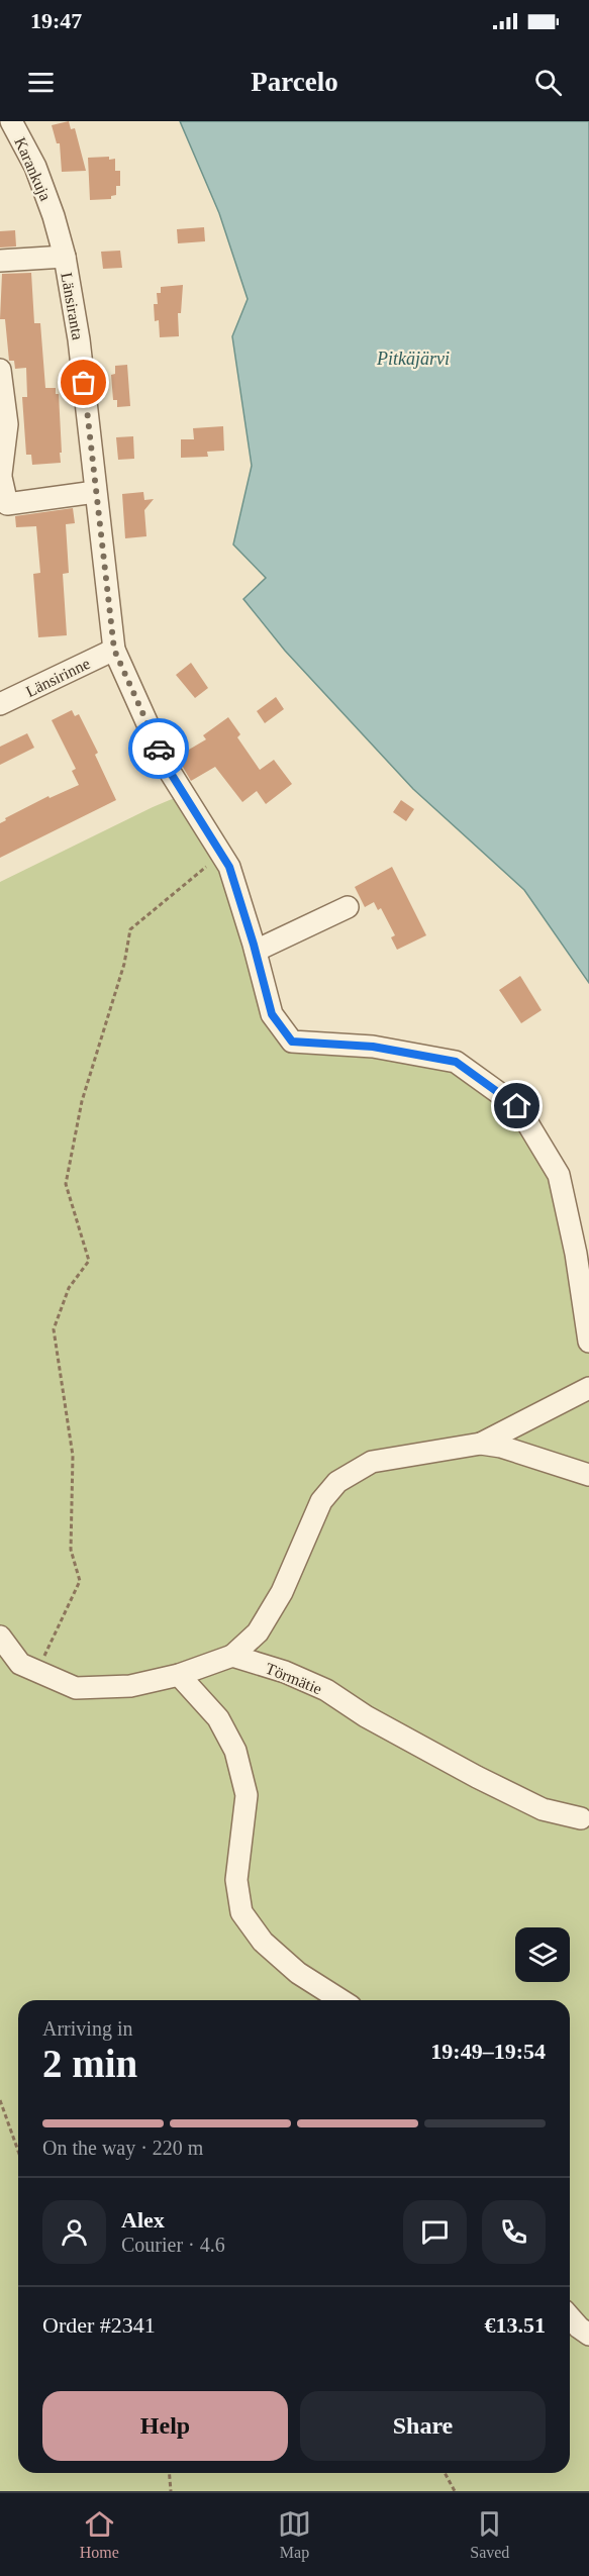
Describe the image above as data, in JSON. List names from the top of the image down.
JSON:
{
  "streets": {
    "street": [
      "Karankuja",
      "Länsiranta",
      "Länsirinne",
      "Törmätie"
    ]
  },
  "crossings": [
    ["Karankuja", "Länsiranta"],
    ["Länsiranta", "Länsirinne"]
  ],
  "water": ["Pitkäjärvi"],
  "page": {
    "status": "19:47",
    "header": "Parcelo",
    "heading": ["2 min", "Arriving in", "19:49–19:54"],
    "panel": [
      "Alex",
      "Courier · 4.6",
      "Order #2341",
      "€13.51"
    ],
    "bar": "On the way · 220 m",
    "buttons": ["Help", "Share"],
    "tabs": ["Home", "Map", "Saved"]
  }
}
